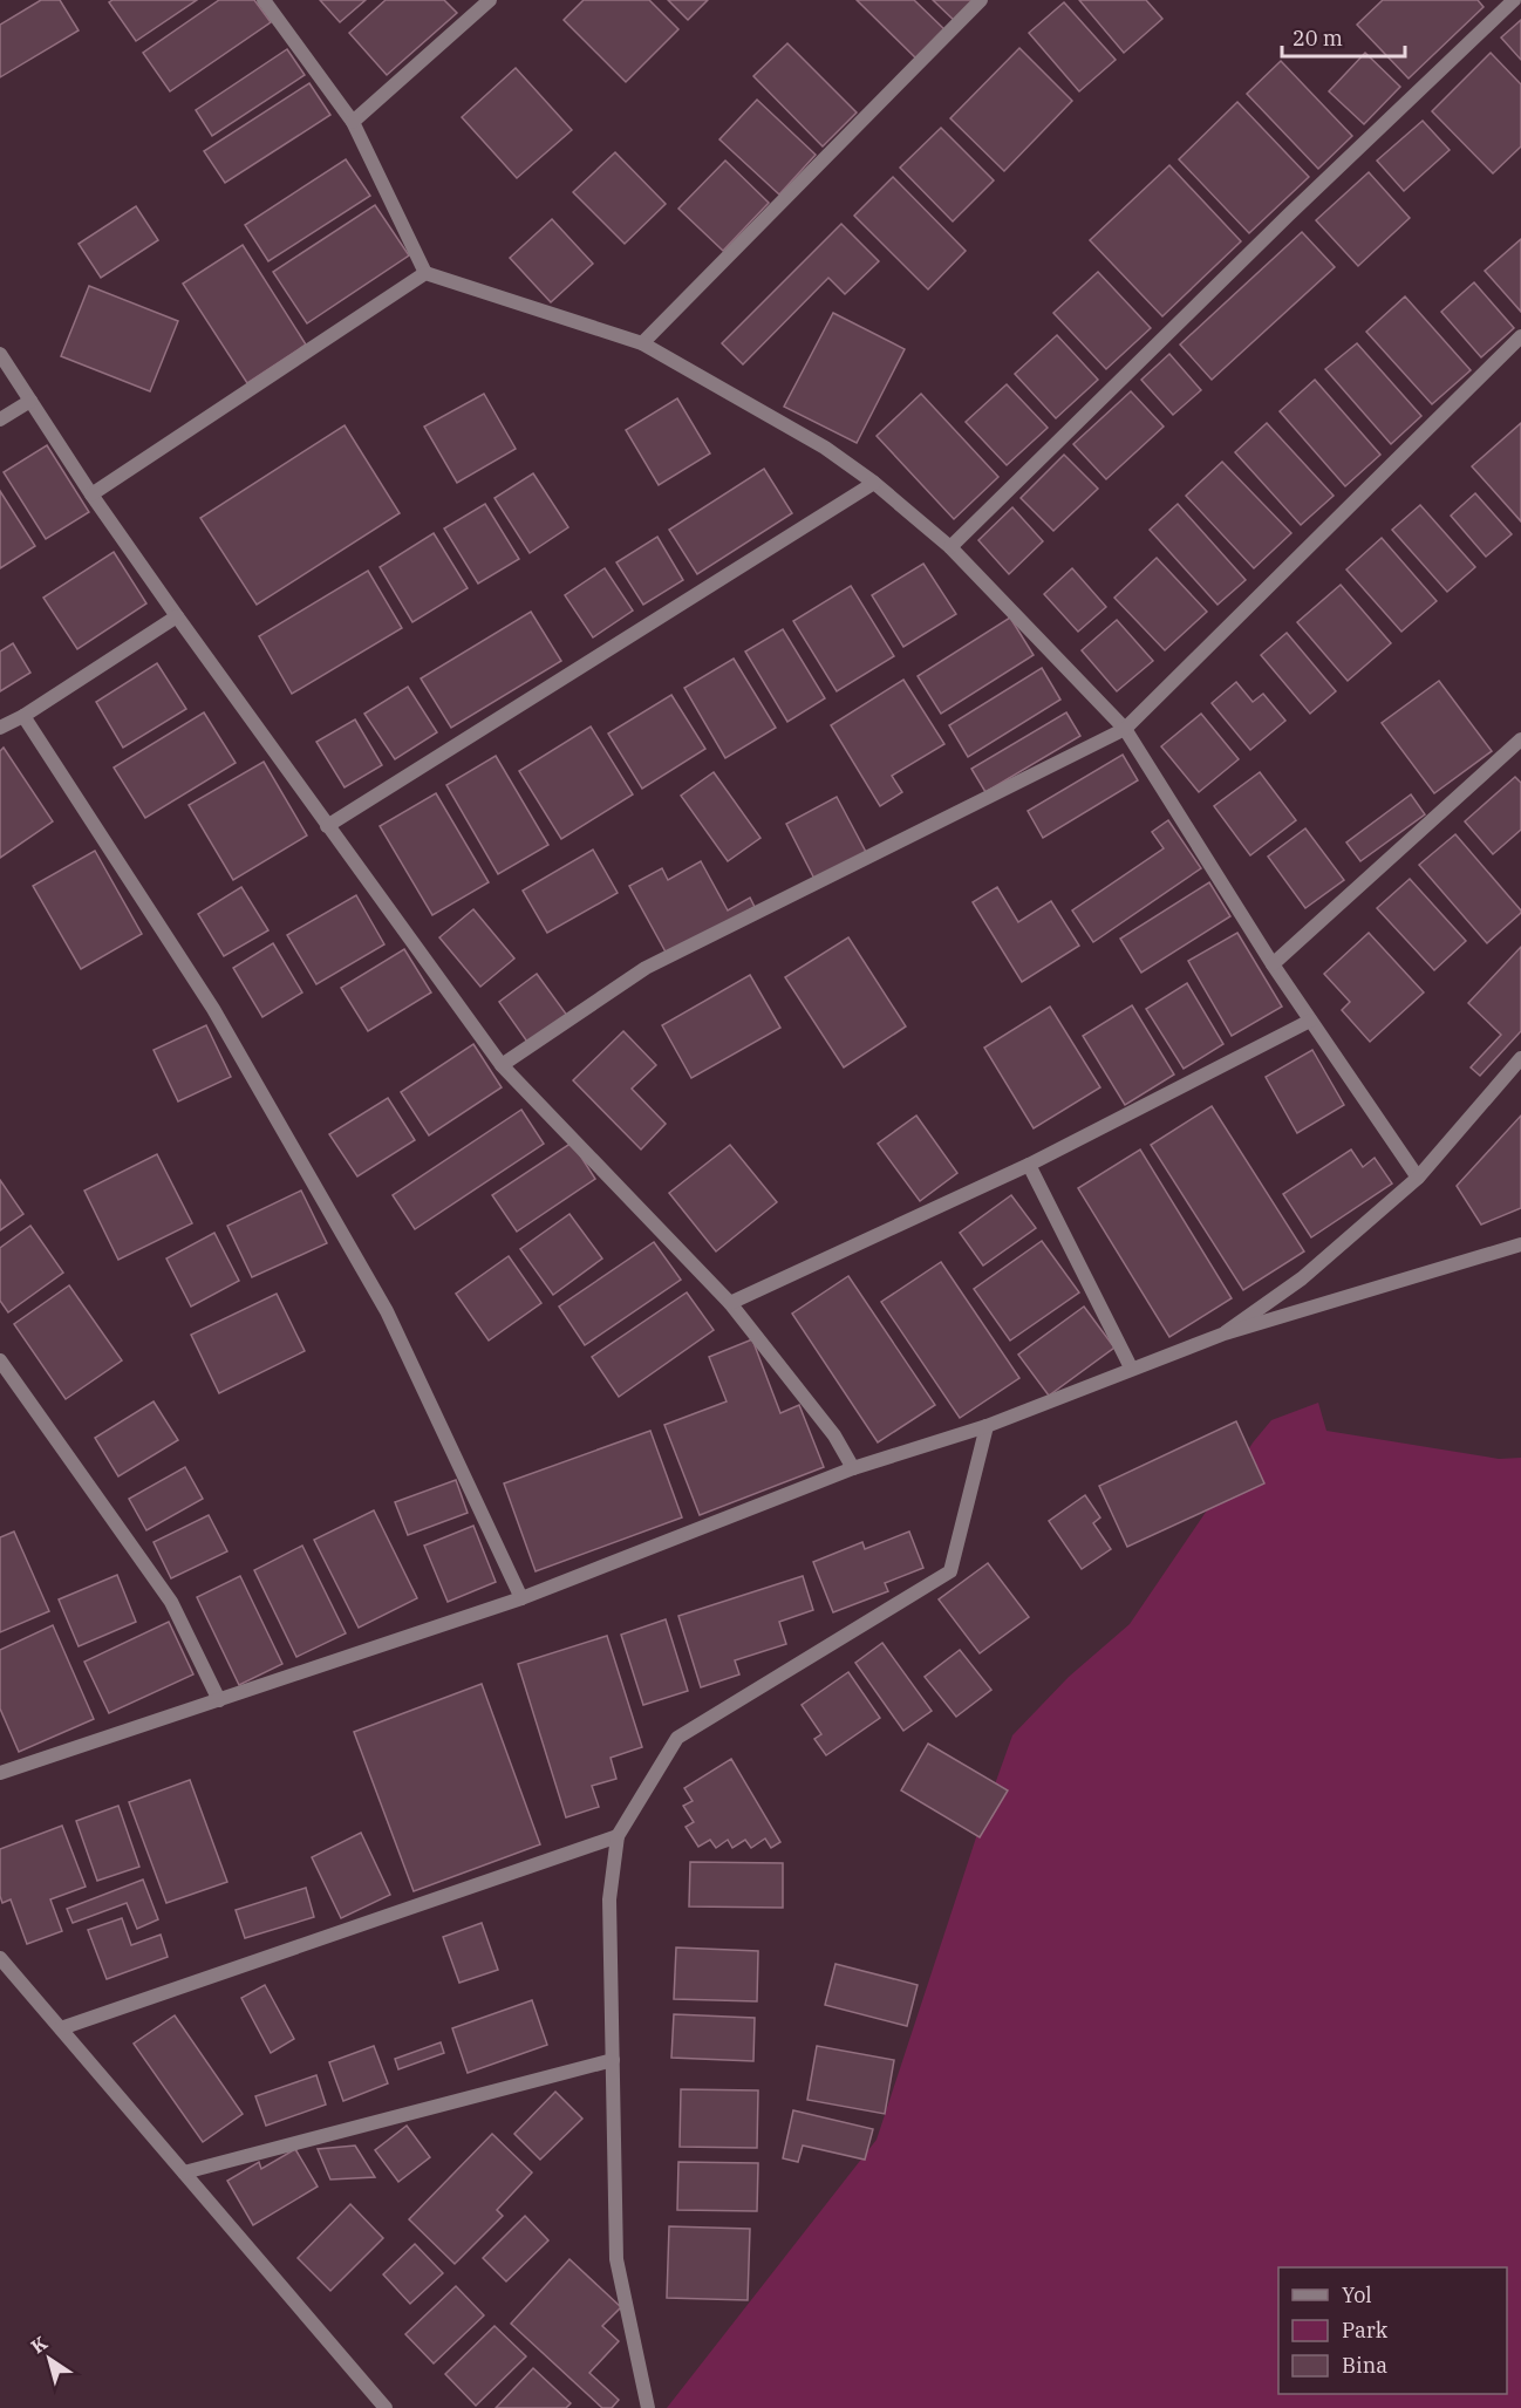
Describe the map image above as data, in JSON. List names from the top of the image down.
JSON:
{
  "legend": ["Yol", "Park", "Bina"],
  "scale_bar": "20 m",
  "north": "top left"
}
